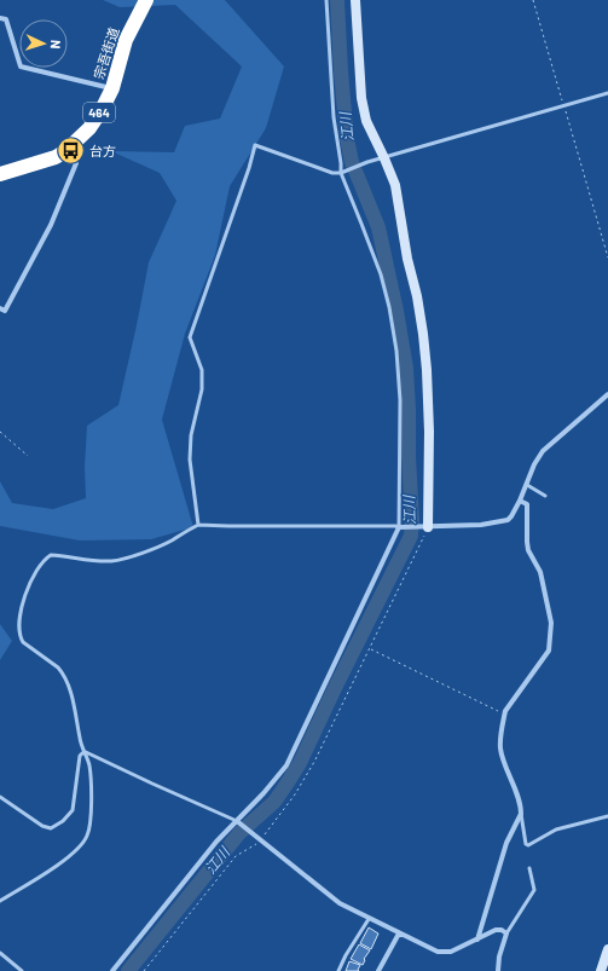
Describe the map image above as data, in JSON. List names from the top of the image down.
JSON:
{
  "streets": {
    "highway": ["宗吾街道", "464"]
  },
  "water": ["江川"],
  "places": {
    "bus stop": ["台方"]
  },
  "north": "right"
}
